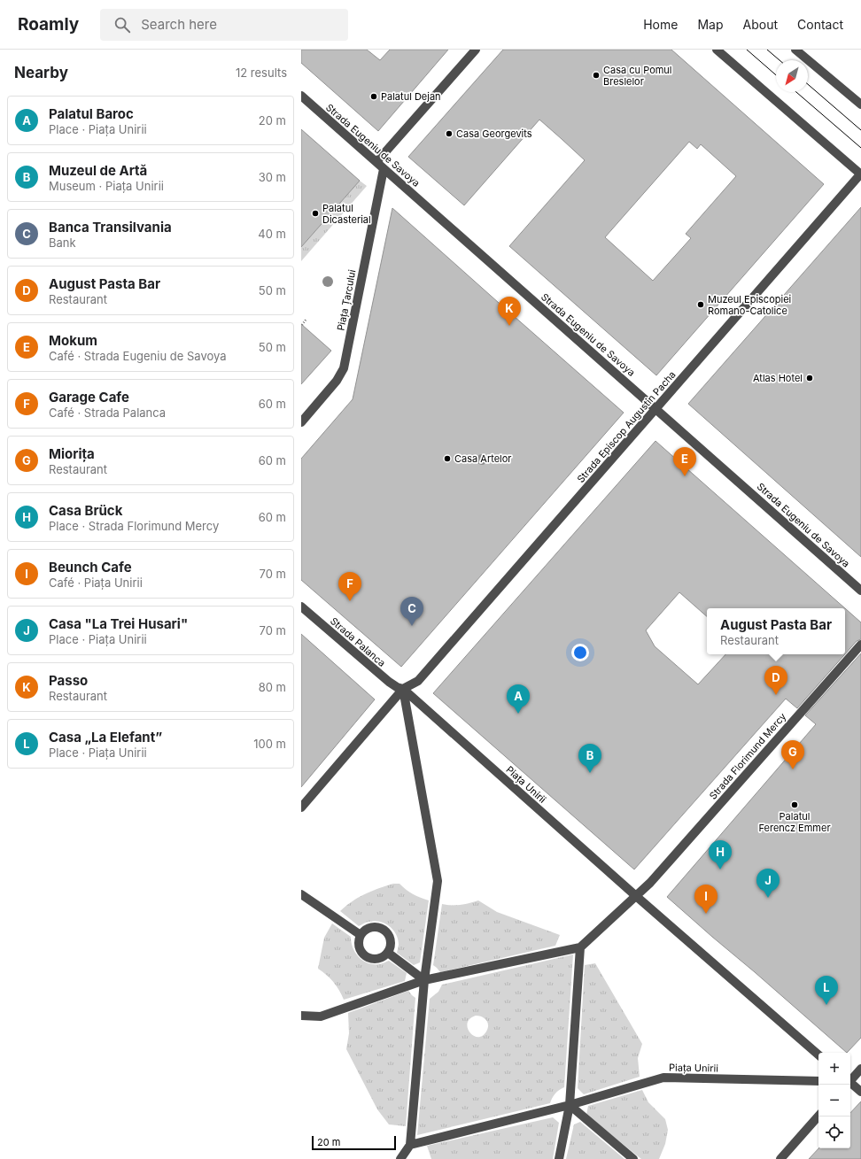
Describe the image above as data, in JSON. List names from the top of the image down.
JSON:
{
  "streets": {
    "street": [
      "Strada Eugeniu de Savoya",
      "Piața Țarcului",
      "Strada Episcop Augustin Pacha",
      "Strada Palanca",
      "Strada Florimund Mercy",
      "Piața Unirii"
    ]
  },
  "crossings": [
    ["Strada Eugeniu de Savoya", "Piața Țarcului"],
    ["Strada Eugeniu de Savoya", "Strada Episcop Augustin Pacha"],
    ["Strada Episcop Augustin Pacha", "Strada Palanca"],
    ["Strada Episcop Augustin Pacha", "Piața Unirii"],
    ["Strada Palanca", "Piața Unirii"],
    ["Strada Florimund Mercy", "Piața Unirii"]
  ],
  "places": [
    "Casa cu Pomul Breslelor",
    "Palatul Dejan",
    "Casa Georgevits",
    "Palatul Dicasterial",
    "Muzeul Episcopiei Romano-Catolice",
    "Atlas Hotel",
    "Casa Artelor",
    "Palatul Ferencz Emmer"
  ],
  "scale_bar": "20 m",
  "north": "bottom left",
  "page": {
    "header": "Roamly",
    "search": "Search here",
    "nav": [
      "Home",
      "Map",
      "About",
      "Contact"
    ],
    "heading": ["Nearby", "12 results"],
    "list": [
      {
        "mark": "A",
        "name": "Palatul Baroc",
        "note": "Place · Piața Unirii",
        "value": "20 m"
      },
      {
        "mark": "B",
        "name": "Muzeul de Artă",
        "note": "Museum · Piața Unirii",
        "value": "30 m"
      },
      {
        "mark": "C",
        "name": "Banca Transilvania",
        "note": "Bank",
        "value": "40 m"
      },
      {
        "mark": "D",
        "name": "August Pasta Bar",
        "note": "Restaurant",
        "value": "50 m"
      },
      {
        "mark": "E",
        "name": "Mokum",
        "note": "Café · Strada Eugeniu de Savoya",
        "value": "50 m"
      },
      {
        "mark": "F",
        "name": "Garage Cafe",
        "note": "Café · Strada Palanca",
        "value": "60 m"
      },
      {
        "mark": "G",
        "name": "Miorița",
        "note": "Restaurant",
        "value": "60 m"
      },
      {
        "mark": "H",
        "name": "Casa Brück",
        "note": "Place · Strada Florimund Mercy",
        "value": "60 m"
      },
      {
        "mark": "I",
        "name": "Beunch Cafe",
        "note": "Café · Piața Unirii",
        "value": "70 m"
      },
      {
        "mark": "J",
        "name": "Casa \"La Trei Husari\"",
        "note": "Place · Piața Unirii",
        "value": "70 m"
      },
      {
        "mark": "K",
        "name": "Passo",
        "note": "Restaurant",
        "value": "80 m"
      },
      {
        "mark": "L",
        "name": "Casa „La Elefant”",
        "note": "Place · Piața Unirii",
        "value": "100 m"
      }
    ],
    "pins": [
      "K",
      "E",
      "F",
      "C",
      "D",
      "A",
      "G",
      "B",
      "H",
      "J",
      "I",
      "L"
    ],
    "popup": ["August Pasta Bar", "Restaurant"],
    "map_buttons": ["+", "−"],
    "scale": "20 m"
  }
}
